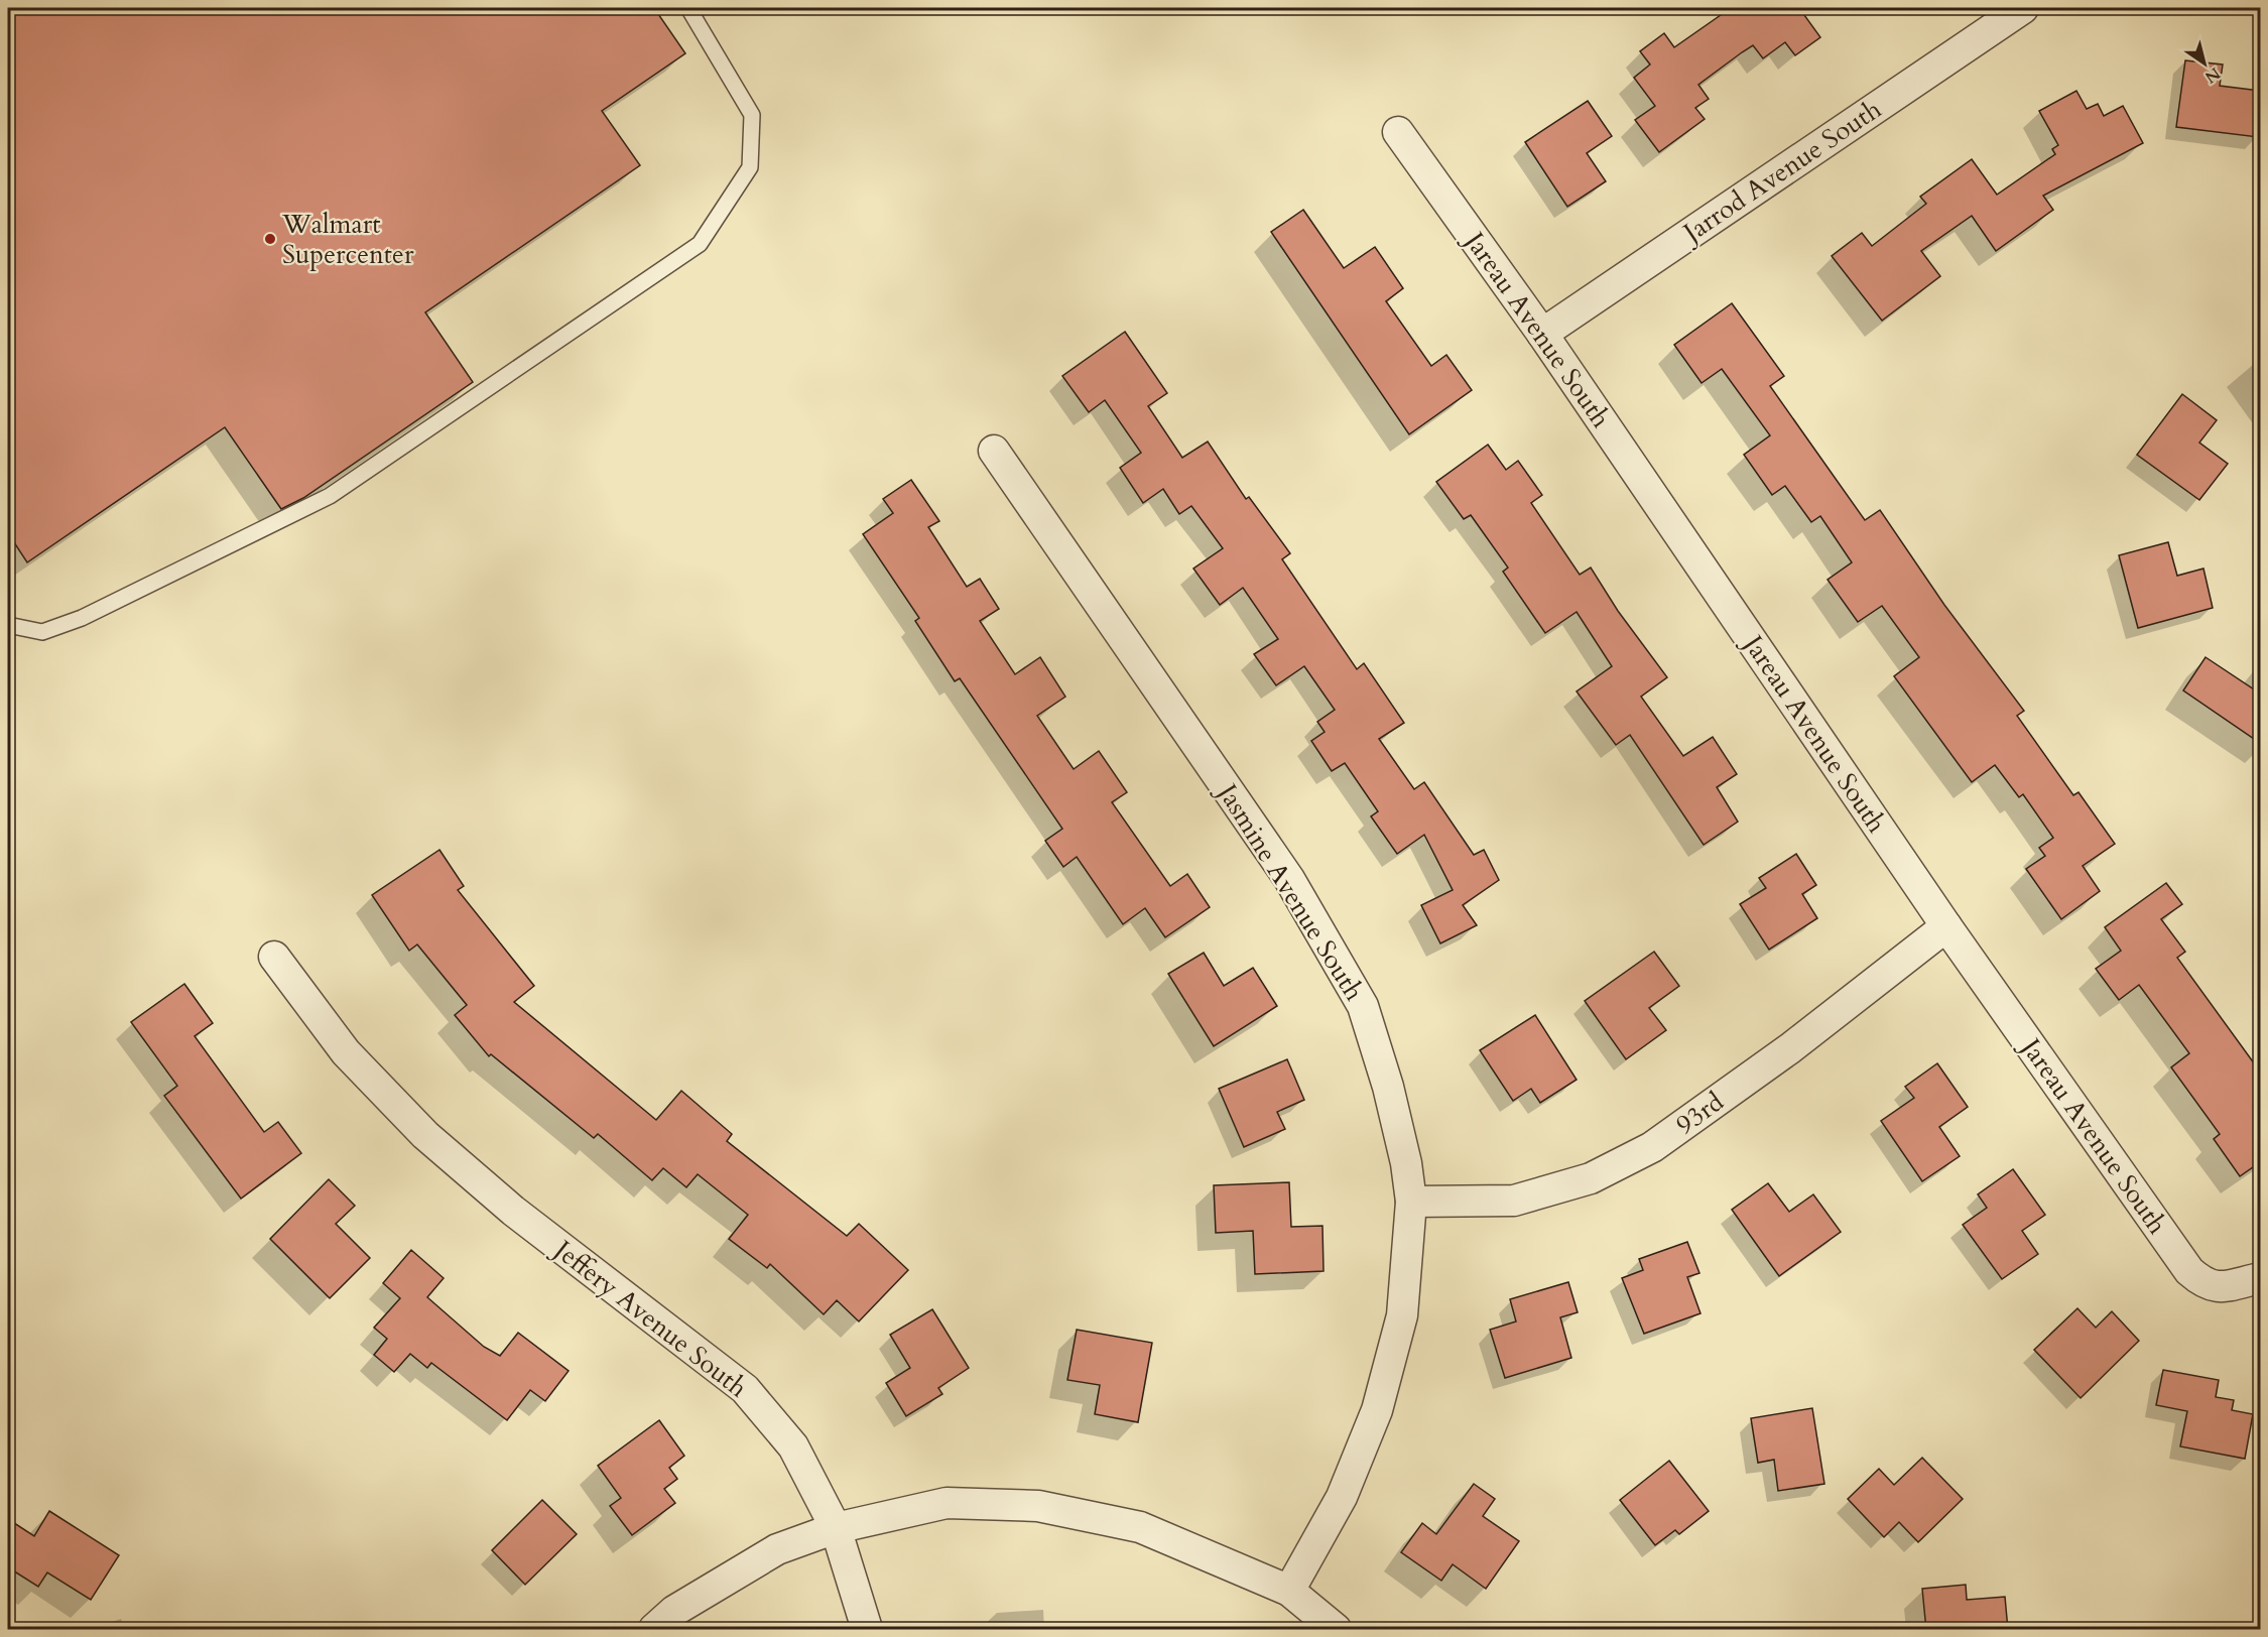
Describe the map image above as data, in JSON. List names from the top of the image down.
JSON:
{
  "streets": {
    "street": [
      "Jarrod Avenue South",
      "Jareau Avenue South",
      "Jasmine Avenue South",
      "93rd",
      "Jeffery Avenue South"
    ]
  },
  "crossings": [
    ["Jarrod Avenue South", "Jareau Avenue South"],
    ["Jareau Avenue South", "93rd"],
    ["Jasmine Avenue South", "93rd"]
  ],
  "places": ["Walmart Supercenter"],
  "north": "bottom right"
}
